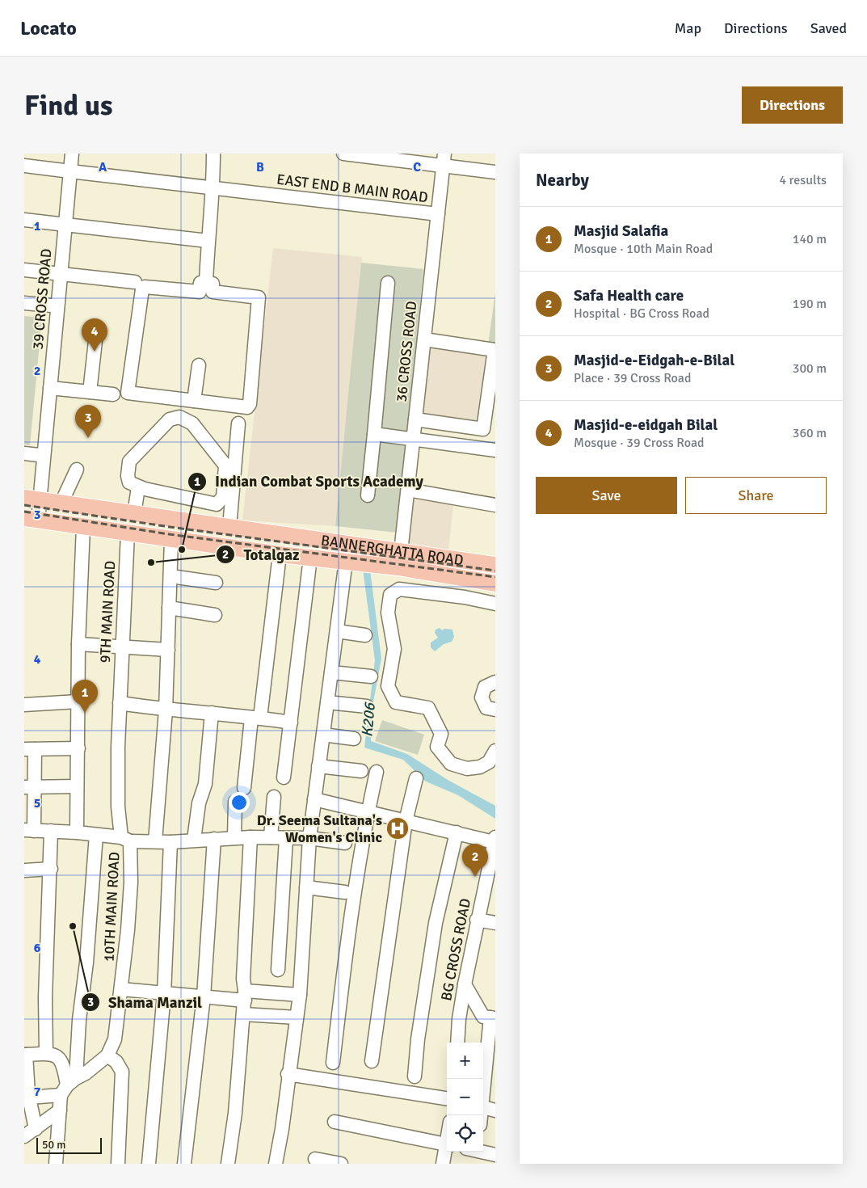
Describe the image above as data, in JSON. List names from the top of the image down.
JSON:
{
  "streets": {
    "main road": ["BANNERGHATTA ROAD"],
    "street": [
      "EAST END B MAIN ROAD",
      "39 CROSS ROAD",
      "36 CROSS ROAD",
      "9TH MAIN ROAD",
      "10TH MAIN ROAD",
      "BG CROSS ROAD"
    ]
  },
  "crossings": [
    ["EAST END B MAIN ROAD", "36 CROSS ROAD"],
    ["39 CROSS ROAD", "BANNERGHATTA ROAD"],
    ["36 CROSS ROAD", "BANNERGHATTA ROAD"],
    ["BANNERGHATTA ROAD", "9TH MAIN ROAD"],
    ["9TH MAIN ROAD", "10TH MAIN ROAD"]
  ],
  "water": ["K206"],
  "places": {
    "other": ["Indian Combat Sports Academy", "Totalgaz", "Shama Manzil"],
    "hospital": ["Dr. Seema Sultana's Women's Clinic"]
  },
  "scale_bar": "50 m",
  "page": {
    "header": "Locato",
    "nav": ["Map", "Directions", "Saved"],
    "buttons": [
      "Directions",
      ["Save", "Share"]
    ],
    "title": "Find us",
    "heading": ["Nearby", "4 results"],
    "list": [
      {
        "mark": "1",
        "name": "Masjid Salafia",
        "note": "Mosque · 10th Main Road",
        "value": "140 m"
      },
      {
        "mark": "2",
        "name": "Safa Health care",
        "note": "Hospital · BG Cross Road",
        "value": "190 m"
      },
      {
        "mark": "3",
        "name": "Masjid-e-Eidgah-e-Bilal",
        "note": "Place · 39 Cross Road",
        "value": "300 m"
      },
      {
        "mark": "4",
        "name": "Masjid-e-eidgah Bilal",
        "note": "Mosque · 39 Cross Road",
        "value": "360 m"
      }
    ],
    "pins": [
      "4",
      "3",
      "1",
      "2"
    ],
    "map_buttons": ["+", "−"],
    "scale": "50 m"
  },
  "grid": {
    "columns": ["A", "B", "C"],
    "rows": [
      "1",
      "2",
      "3",
      "4",
      "5",
      "6",
      "7"
    ]
  }
}
